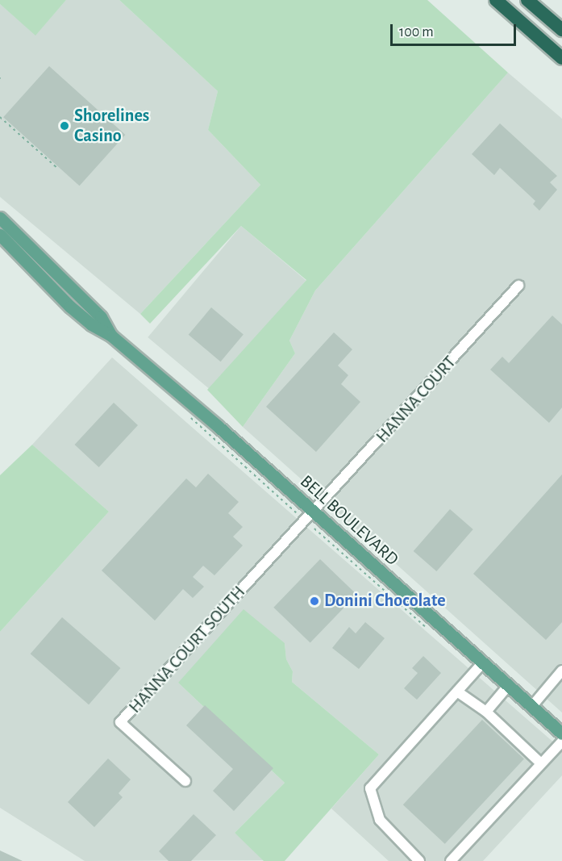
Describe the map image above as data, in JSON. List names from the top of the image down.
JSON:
{
  "streets": {
    "main road": ["BELL BOULEVARD"],
    "street": ["HANNA COURT", "HANNA COURT SOUTH"]
  },
  "crossings": [
    ["HANNA COURT", "BELL BOULEVARD"],
    ["HANNA COURT", "HANNA COURT SOUTH"],
    ["BELL BOULEVARD", "HANNA COURT SOUTH"]
  ],
  "places": ["Shorelines Casino", "Donini Chocolate"],
  "scale_bar": "100 m"
}
